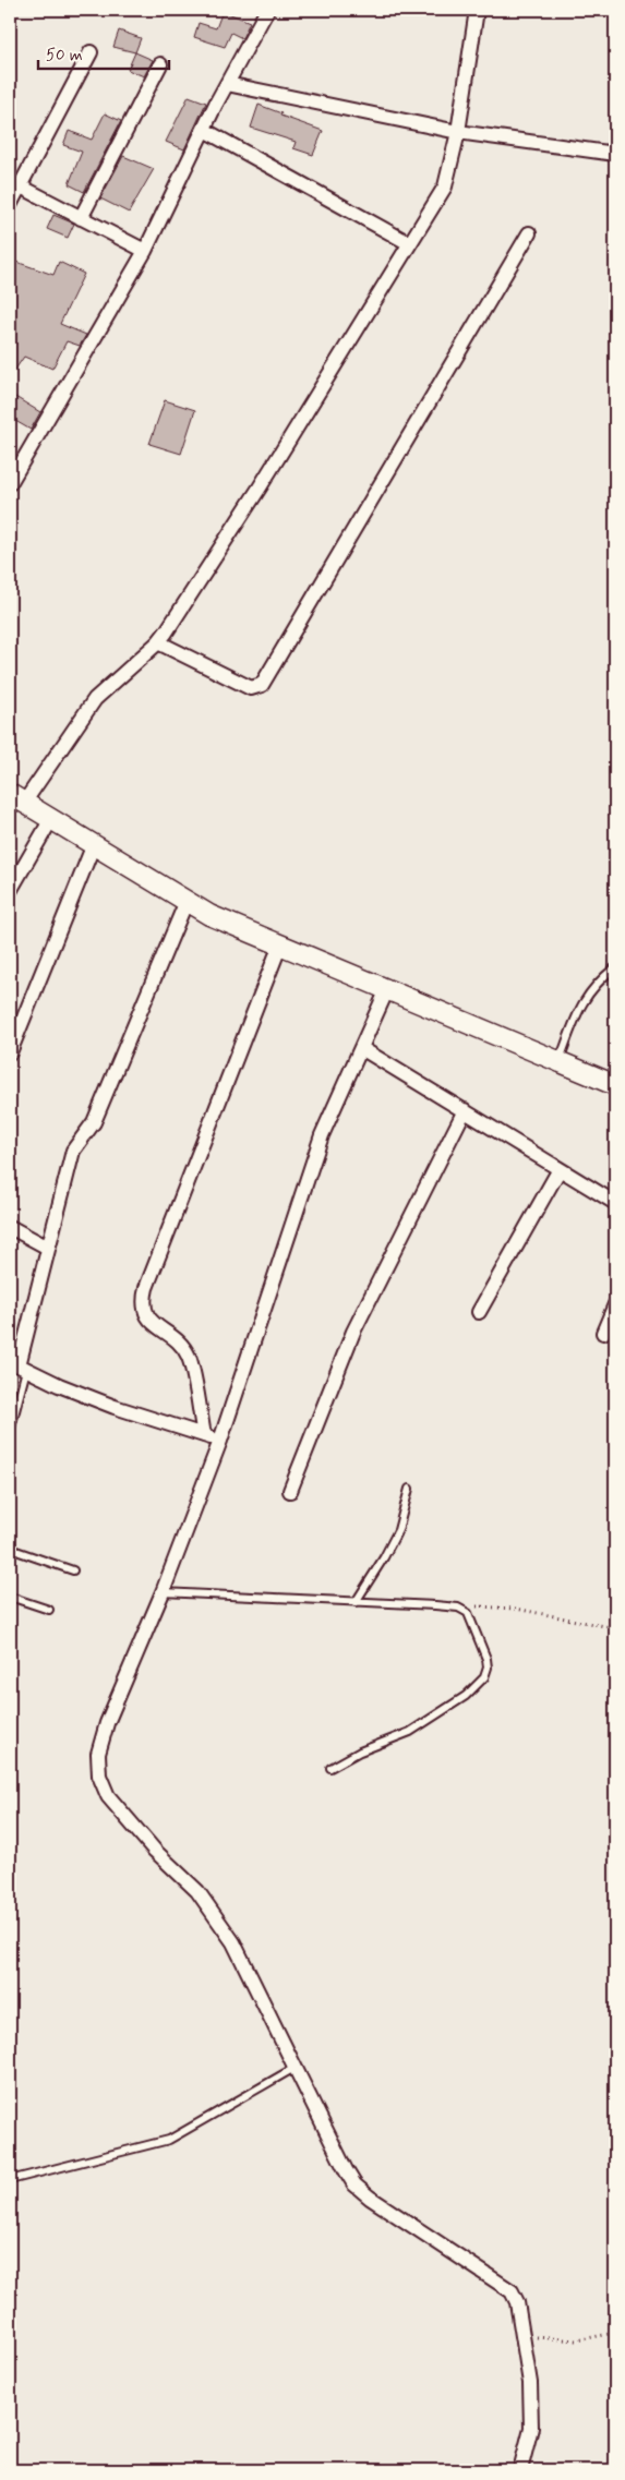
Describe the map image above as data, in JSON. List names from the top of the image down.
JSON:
{
  "scale_bar": "50 m"
}
